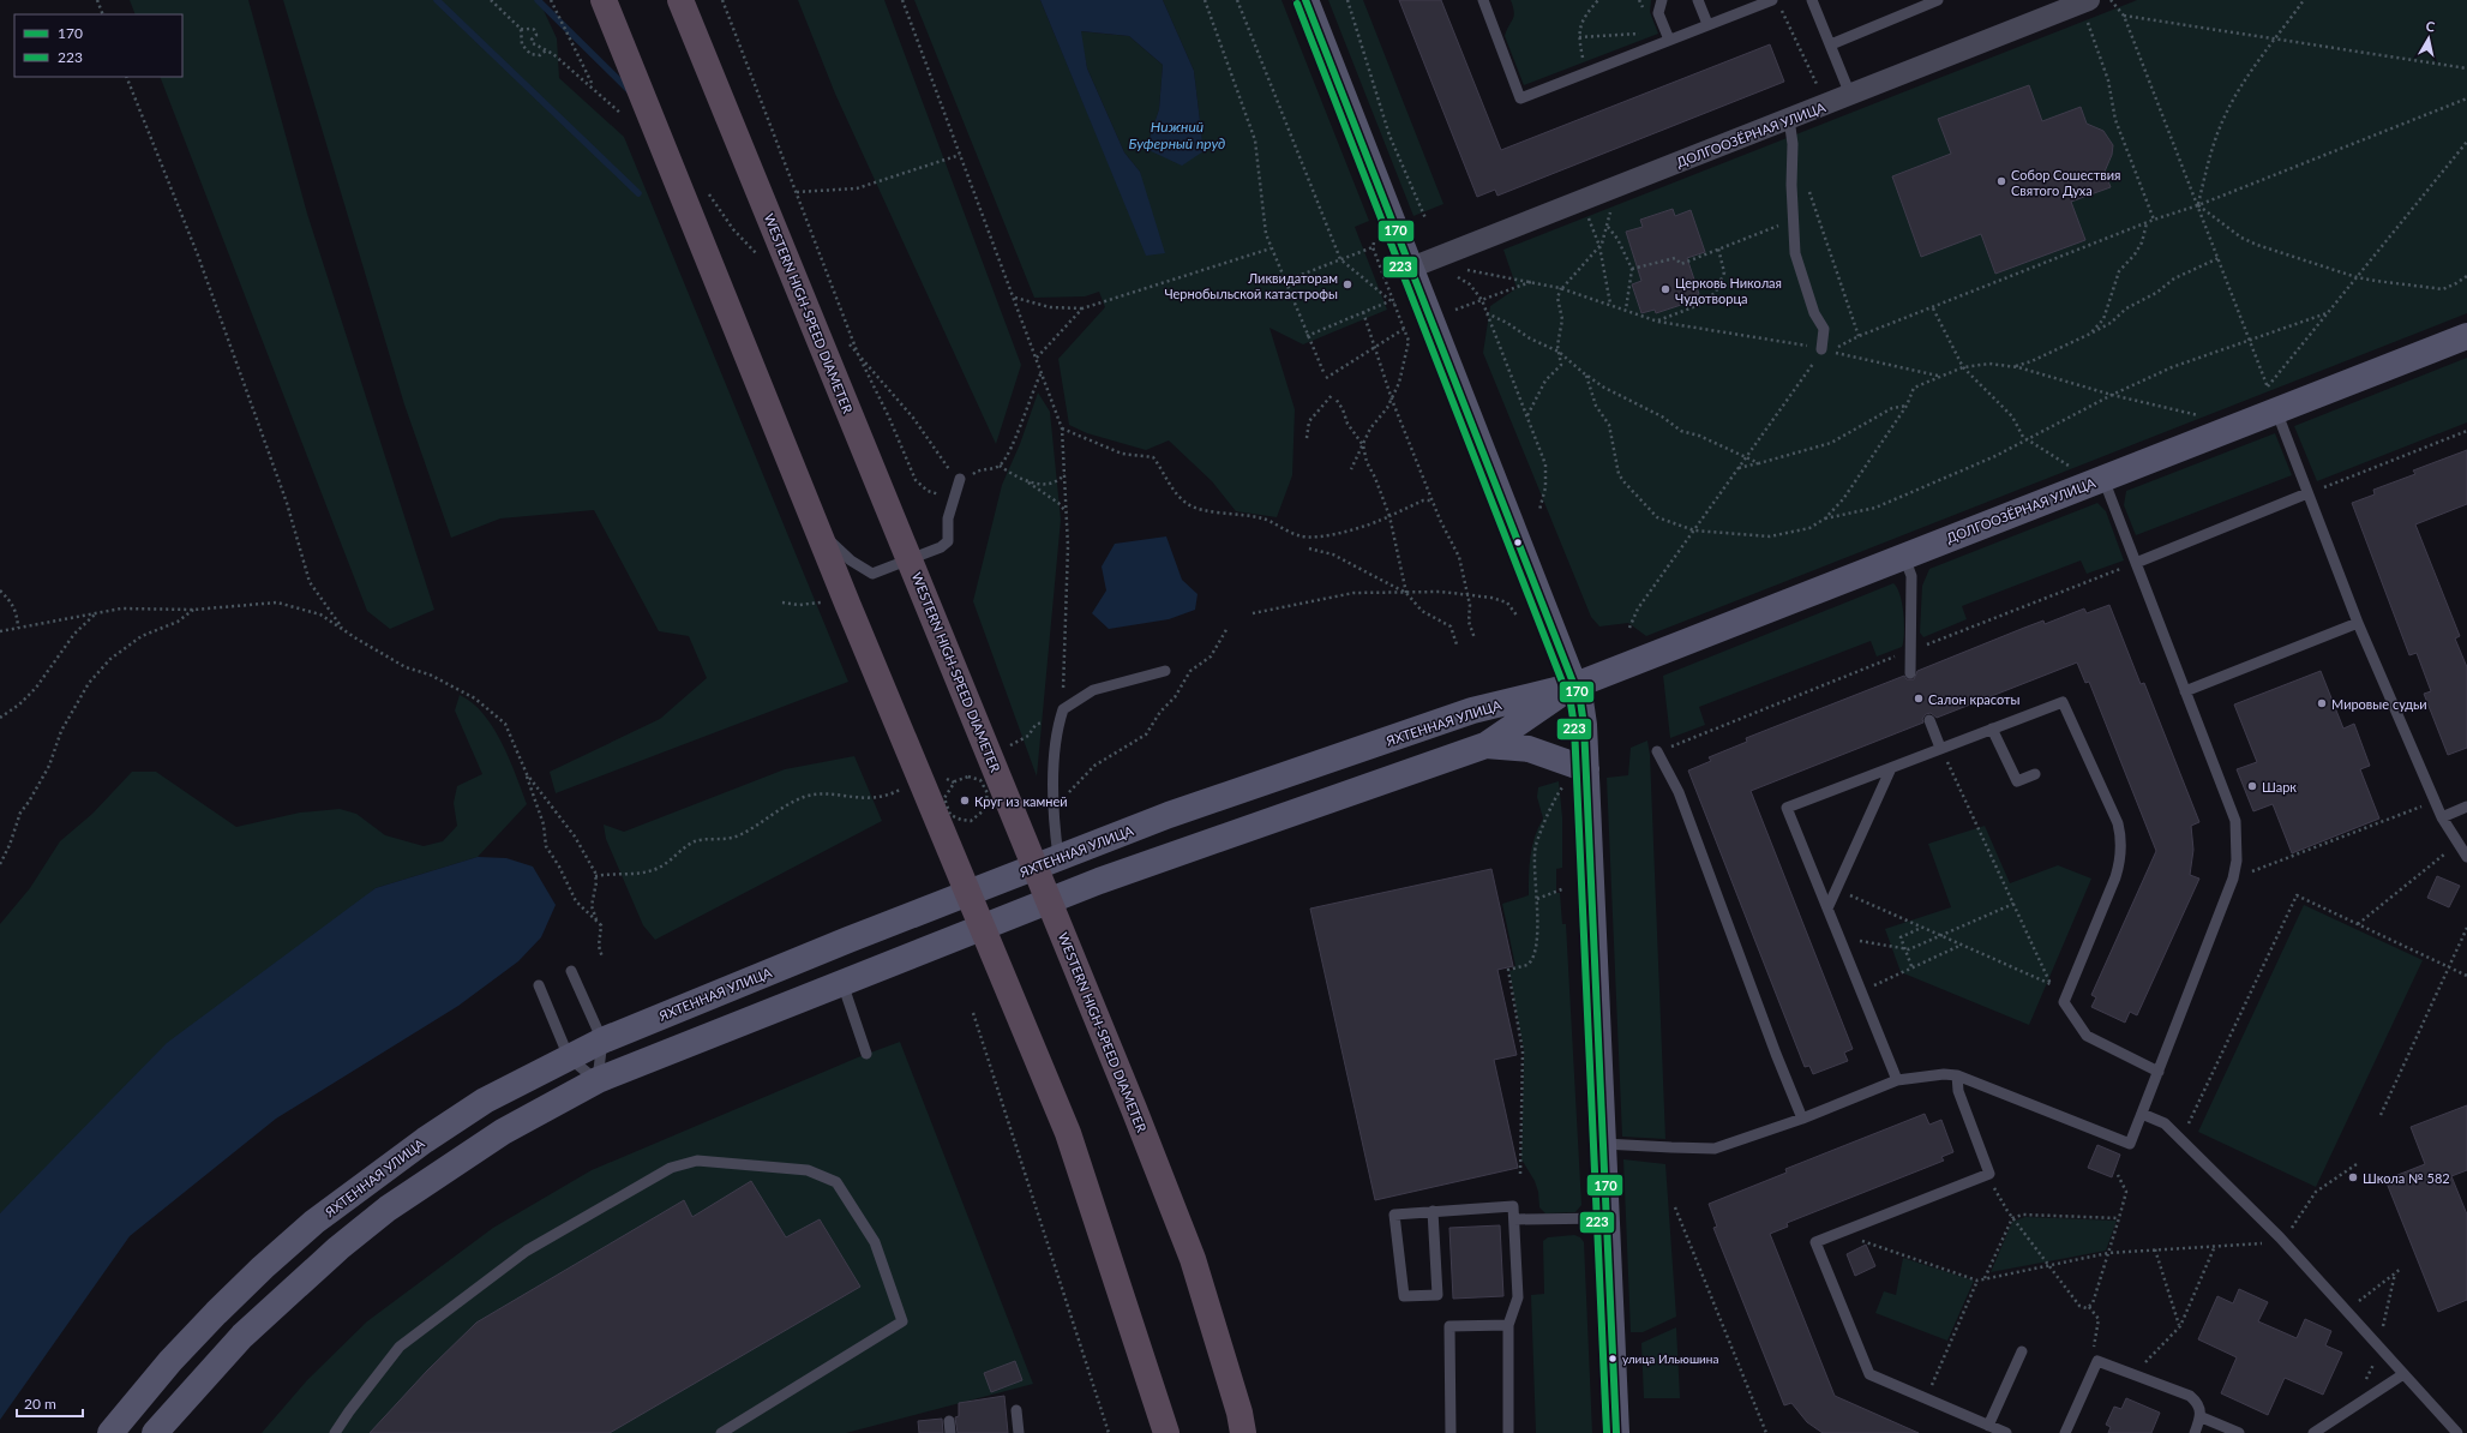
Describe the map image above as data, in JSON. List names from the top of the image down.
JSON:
{
  "streets": {
    "highway": ["WESTERN HIGH-SPEED DIAMETER"],
    "main road": ["ДОЛГООЗЁРНАЯ УЛИЦА", "ЯХТЕННАЯ УЛИЦА"]
  },
  "crossings": [
    ["ДОЛГООЗЁРНАЯ УЛИЦА", "ЯХТЕННАЯ УЛИЦА"]
  ],
  "water": ["Нижний Буферный пруд"],
  "places": [
    "Собор Сошествия Святого Духа",
    "Ликвидаторам Чернобыльской катастрофы",
    "Церковь Николая Чудотворца",
    "Салон красоты",
    "Мировые судьи",
    "Шарк",
    "Круг из камней",
    "Школа № 582",
    "улица Ильюшина"
  ],
  "lines": ["transit line 170", "transit line 223"],
  "legend": ["170", "223"],
  "scale_bar": "20 m",
  "north": "top"
}
